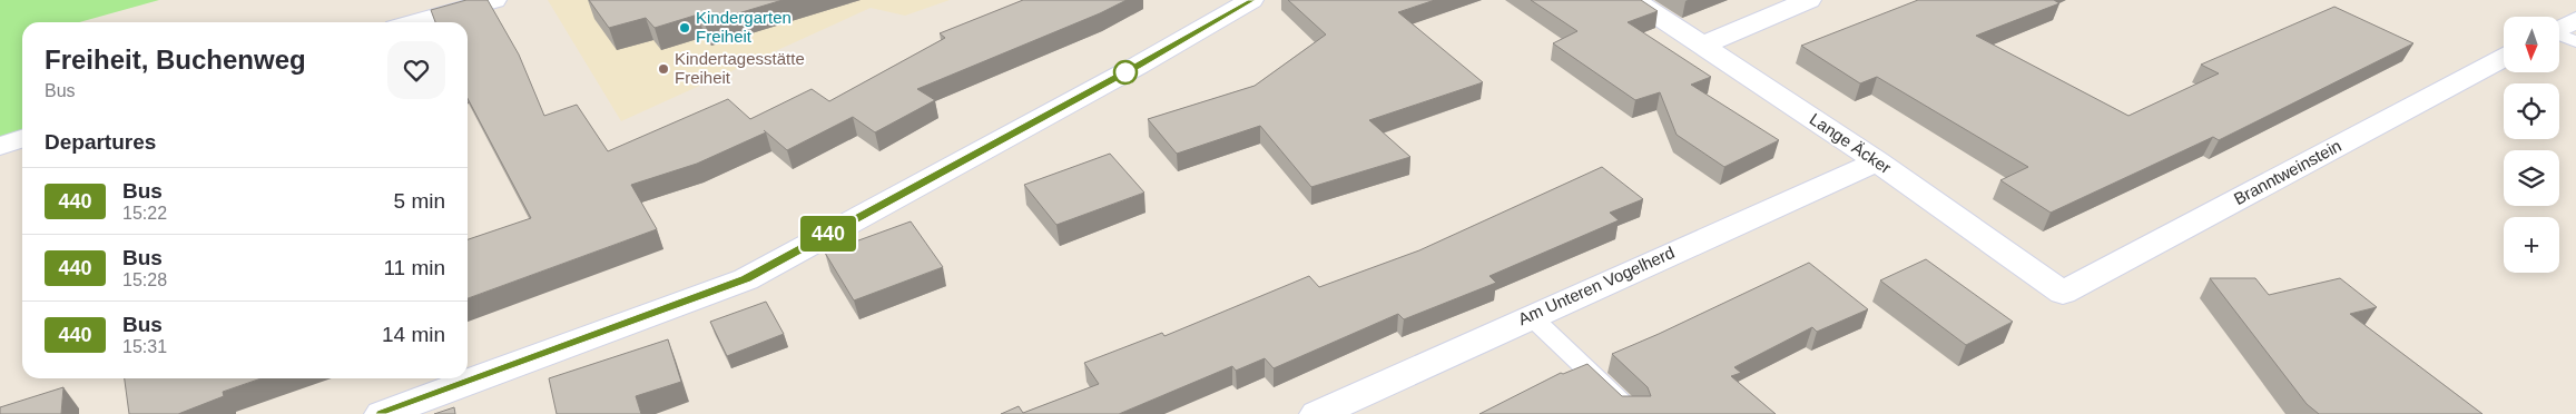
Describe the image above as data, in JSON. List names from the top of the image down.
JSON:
{
  "streets": {
    "street": ["Lange Äcker", "Branntweinstein", "Am Unteren Vogelherd"]
  },
  "crossings": [
    ["Lange Äcker", "Branntweinstein"],
    ["Lange Äcker", "Am Unteren Vogelherd"]
  ],
  "places": ["Kindergarten Freiheit", "Kindertagesstätte Freiheit"],
  "lines": ["bus line 440"],
  "north": "bottom",
  "page": {
    "on_map": "440",
    "map_buttons": "+",
    "heading": [
      ["Freiheit, Buchenweg", "Bus"],
      "Departures"
    ],
    "list": [
      {
        "mark": "440",
        "name": "Bus",
        "note": "15:22",
        "value": "5 min"
      },
      {
        "mark": "440",
        "name": "Bus",
        "note": "15:28",
        "value": "11 min"
      },
      {
        "mark": "440",
        "name": "Bus",
        "note": "15:31",
        "value": "14 min"
      }
    ]
  }
}
